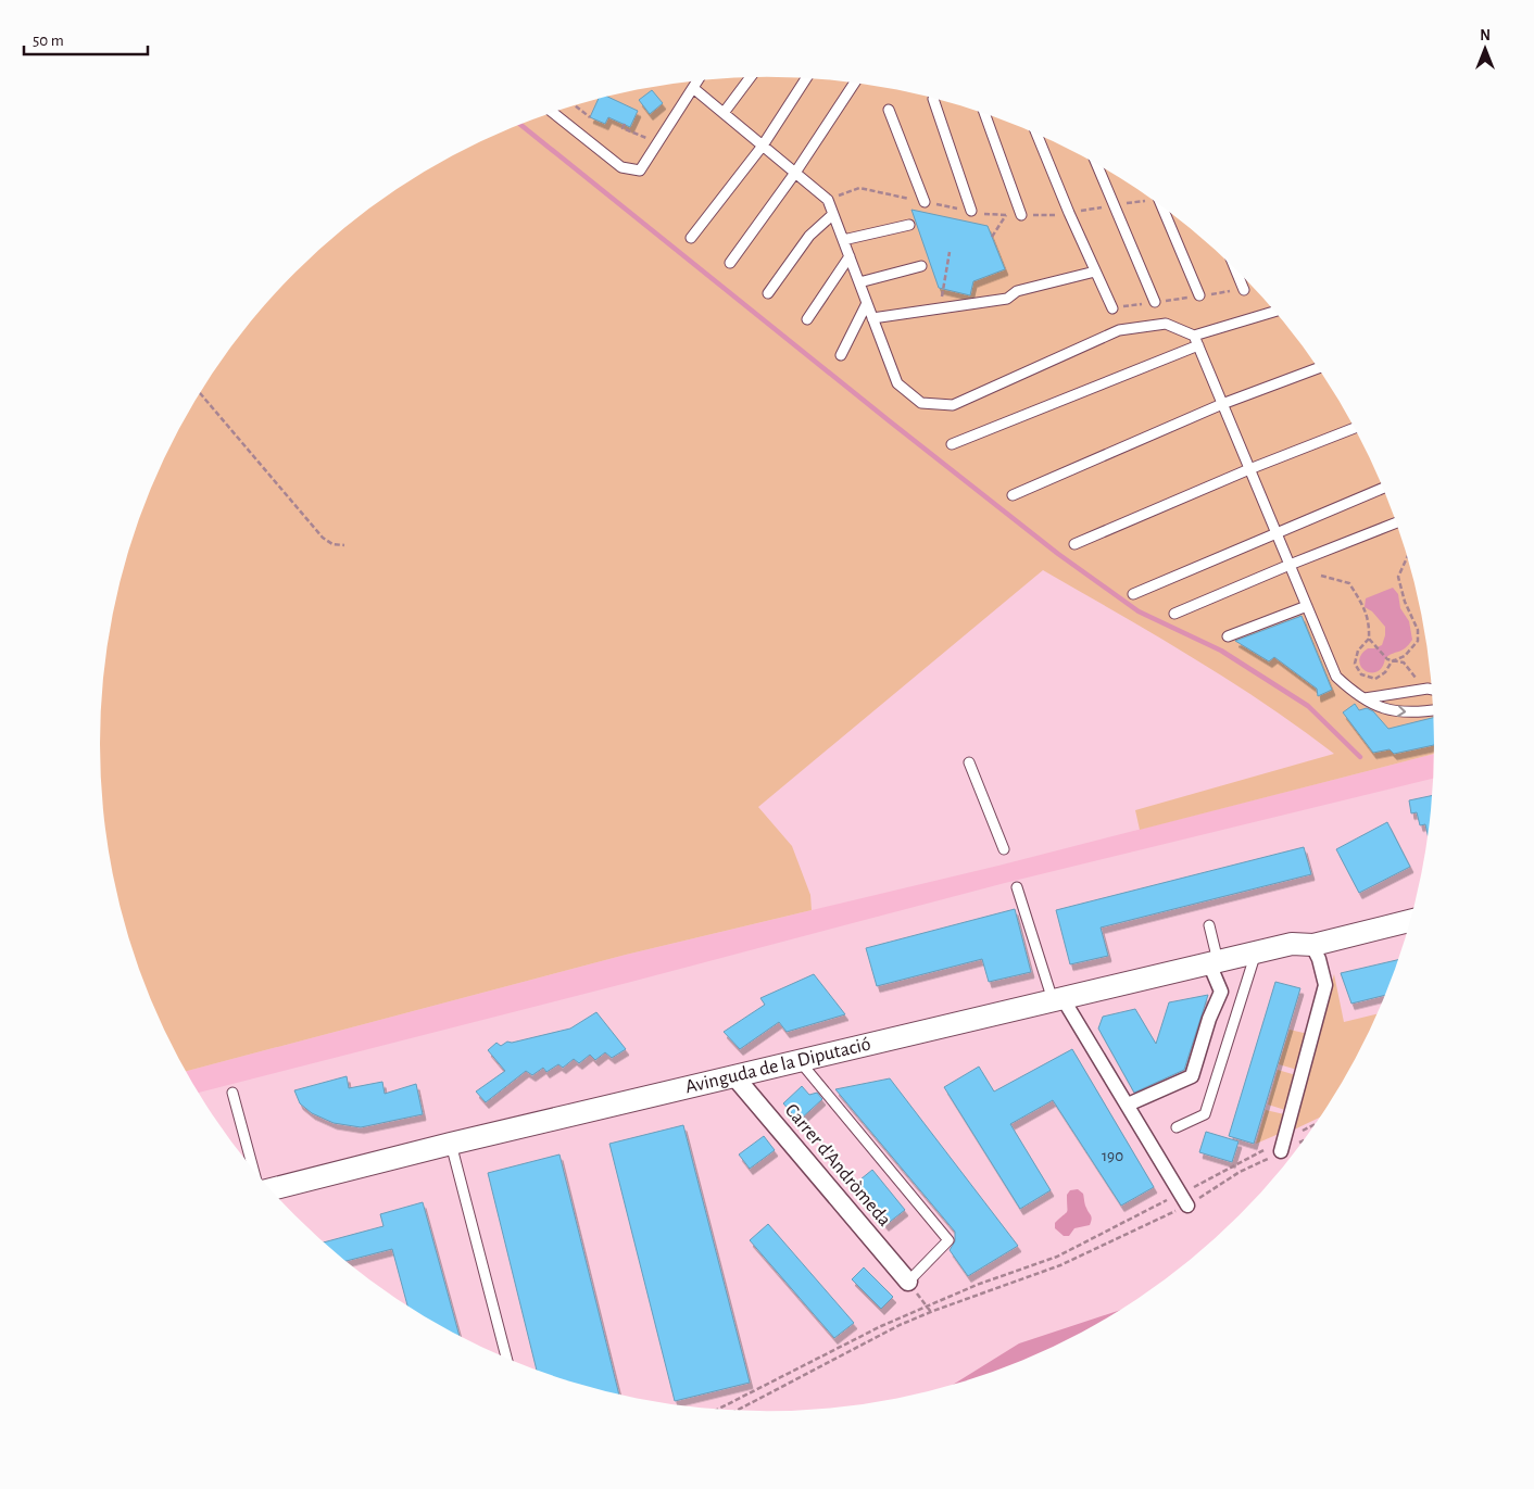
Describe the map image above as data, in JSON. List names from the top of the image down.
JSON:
{
  "streets": {
    "street": ["Avinguda de la Diputació", "Carrer d'Andròmeda"]
  },
  "crossings": [
    ["Avinguda de la Diputació", "Carrer d'Andròmeda"]
  ],
  "house_numbers": ["190"],
  "scale_bar": "50 m",
  "north": "top"
}
